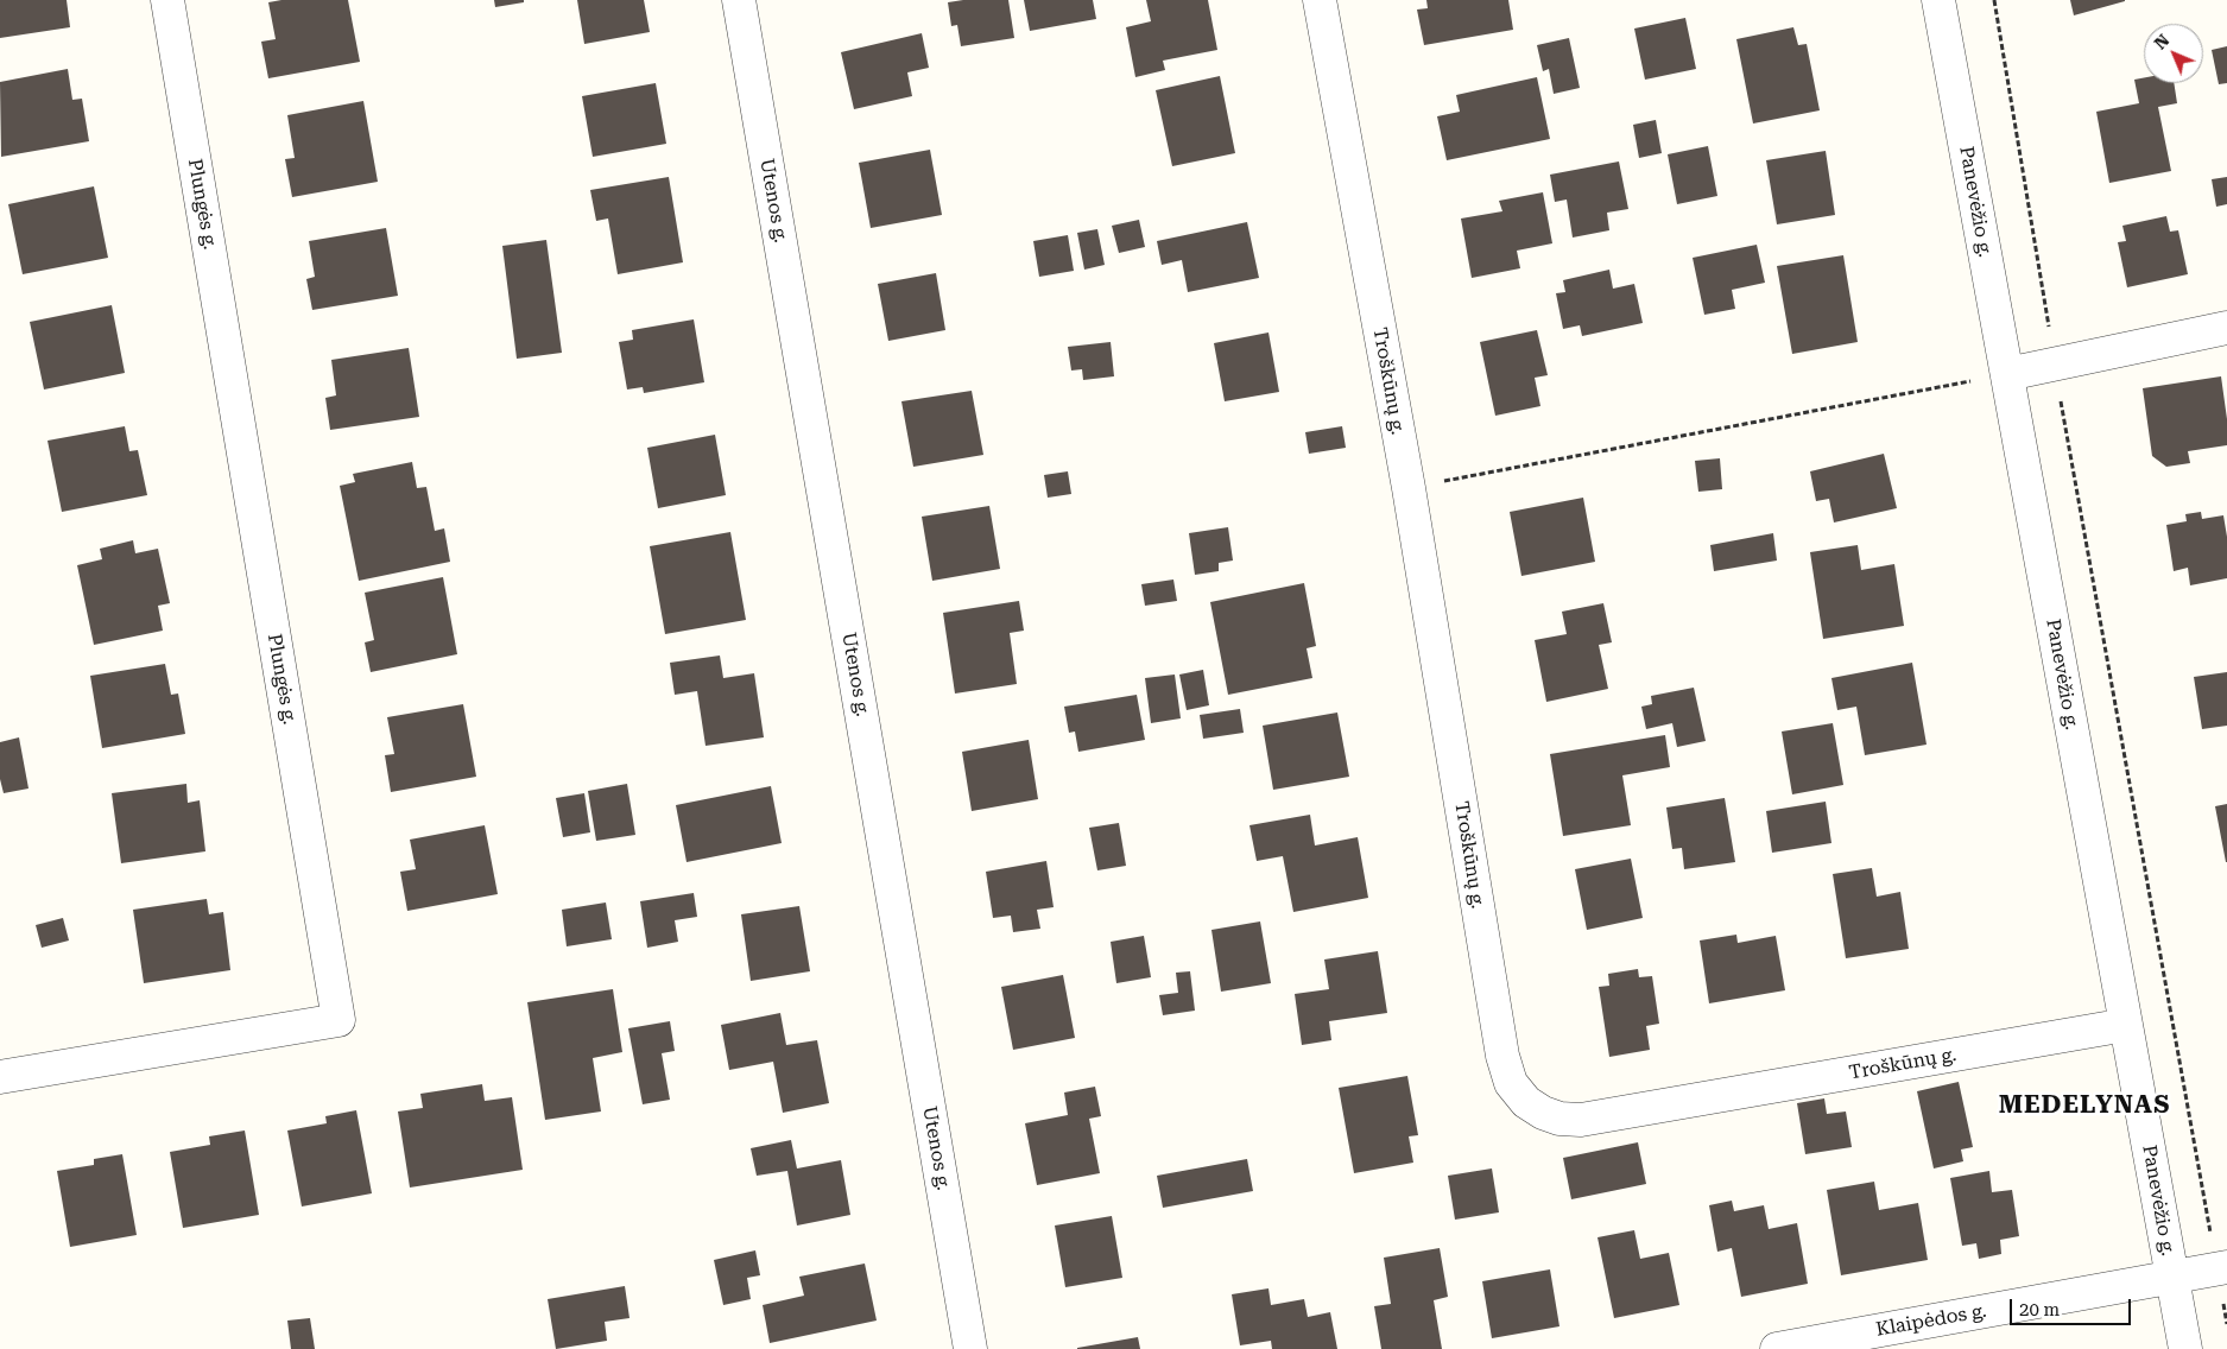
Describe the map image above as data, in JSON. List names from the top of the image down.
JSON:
{
  "streets": {
    "street": [
      "Utenos g.",
      "Panevėžio g.",
      "Plungės g.",
      "Troškūnų g.",
      "Klaipėdos g."
    ]
  },
  "crossings": [
    ["Panevėžio g.", "Troškūnų g."],
    ["Panevėžio g.", "Klaipėdos g."]
  ],
  "districts": ["MEDELYNAS"],
  "scale_bar": "20 m",
  "north": "top left"
}
